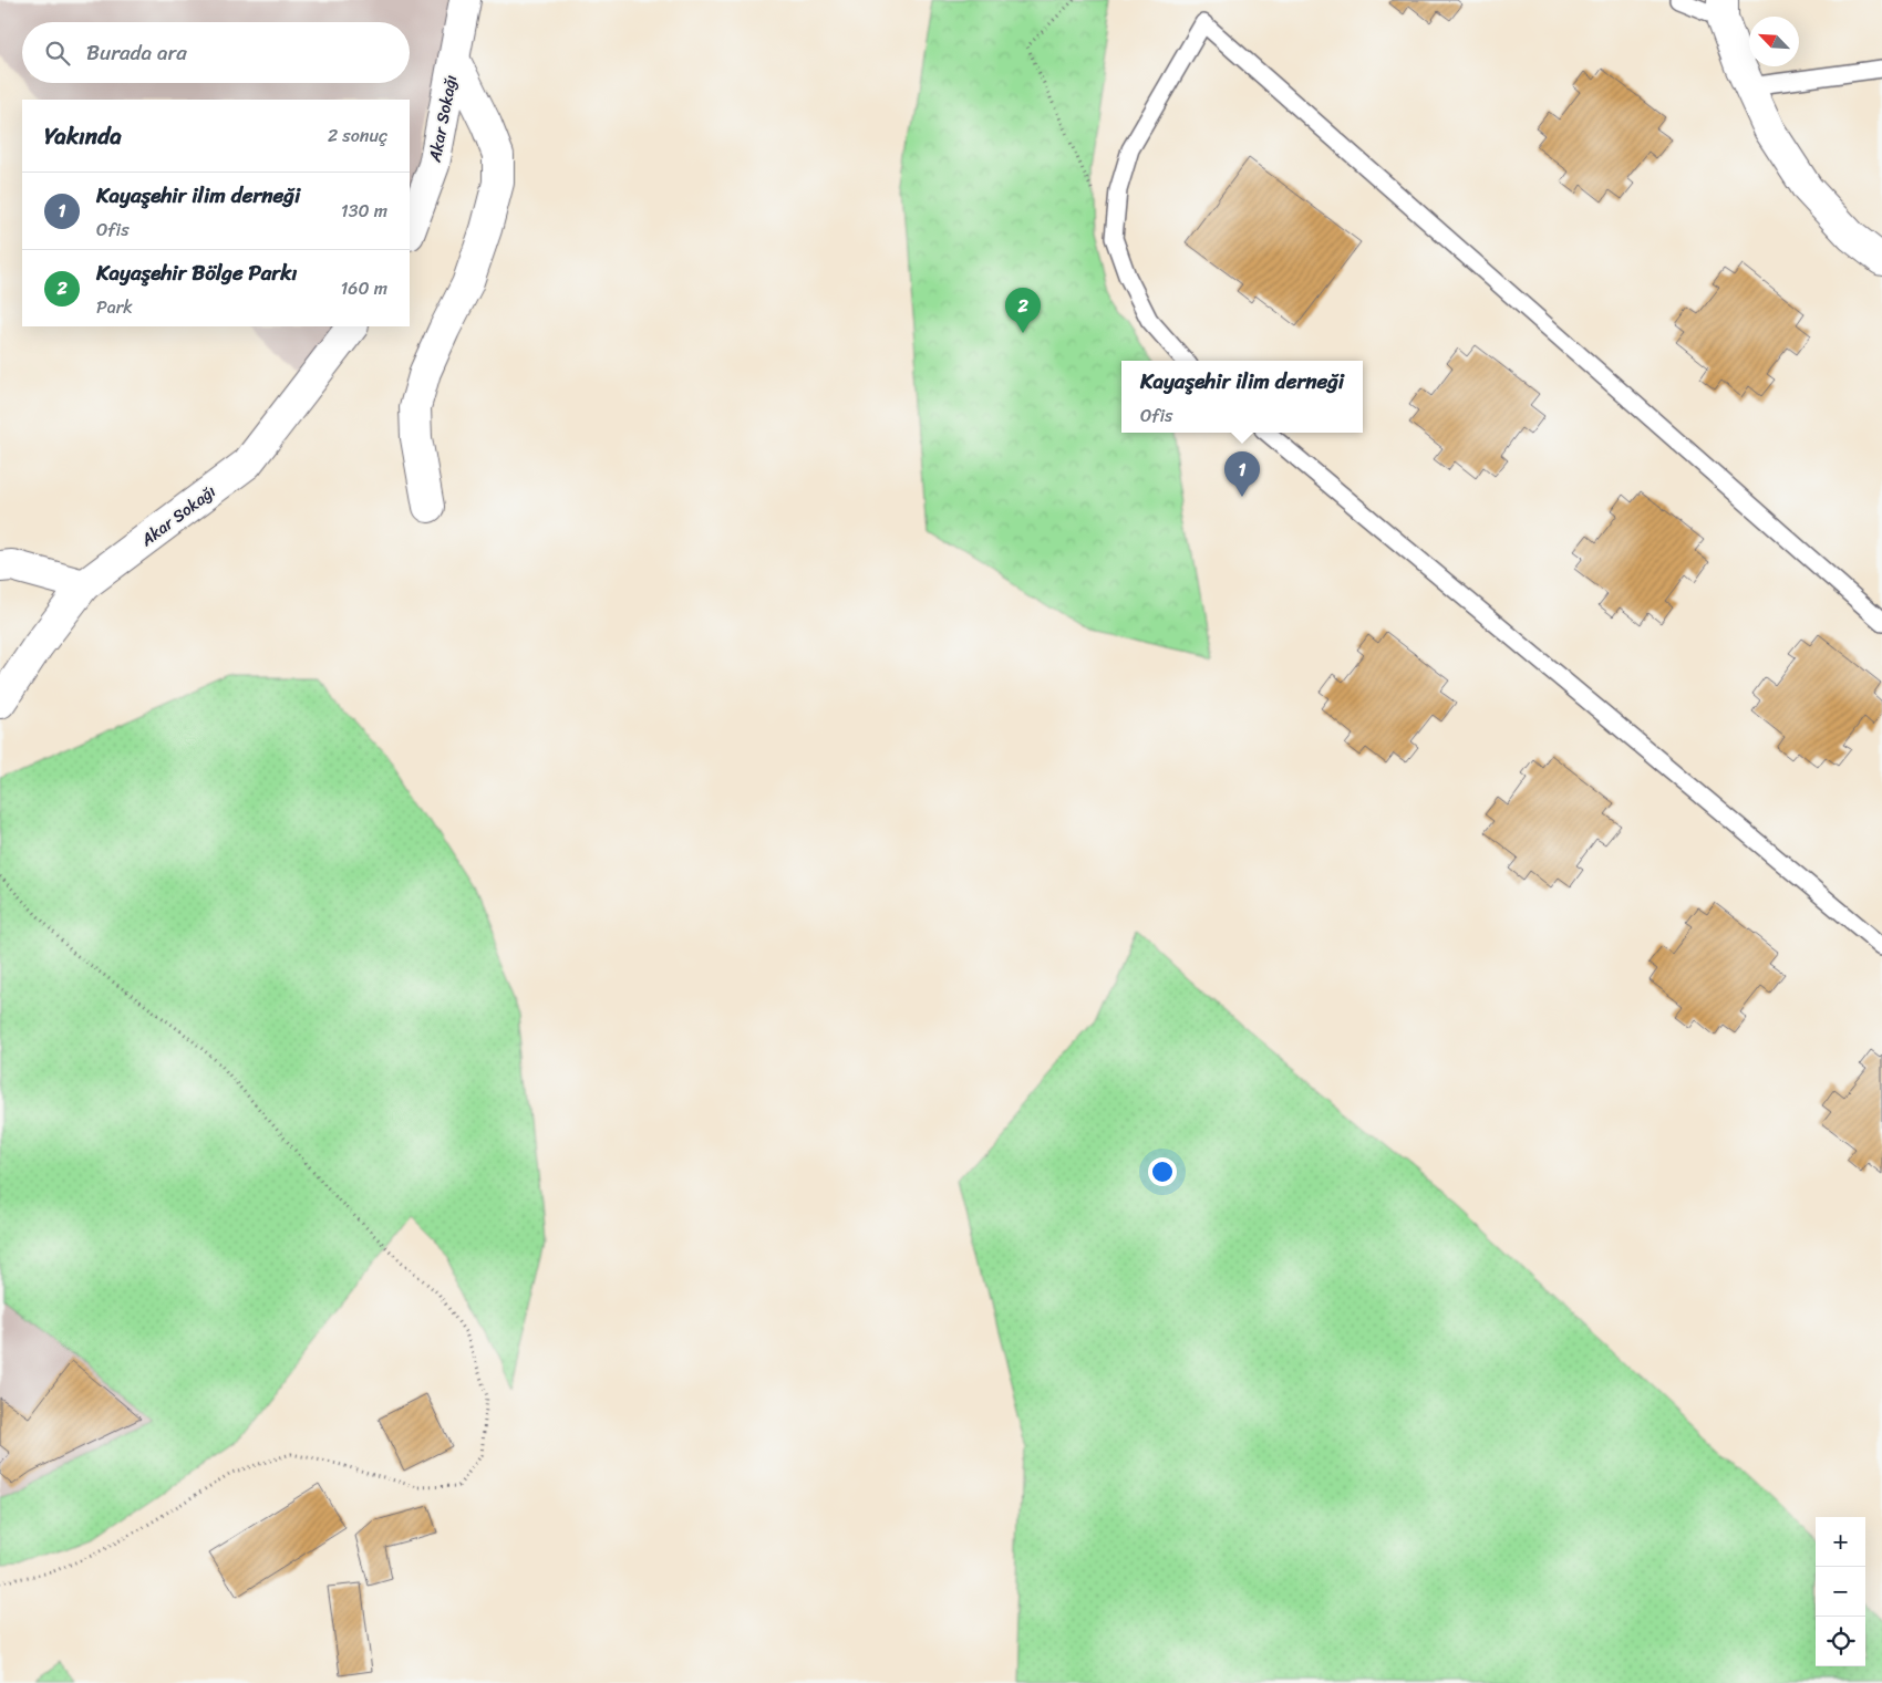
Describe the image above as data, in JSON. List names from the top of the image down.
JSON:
{
  "streets": {
    "street": ["Akar Sokağı"]
  },
  "north": "top left",
  "page": {
    "search": "Burada ara",
    "heading": ["Yakında", "2 sonuç"],
    "list": [
      {
        "mark": "1",
        "name": "Kayaşehir ilim derneği",
        "note": "Ofis",
        "value": "130 m"
      },
      {
        "mark": "2",
        "name": "Kayaşehir Bölge Parkı",
        "note": "Park",
        "value": "160 m"
      }
    ],
    "pins": ["2", "1"],
    "popup": ["Kayaşehir ilim derneği", "Ofis"],
    "map_buttons": ["+", "−"]
  }
}
